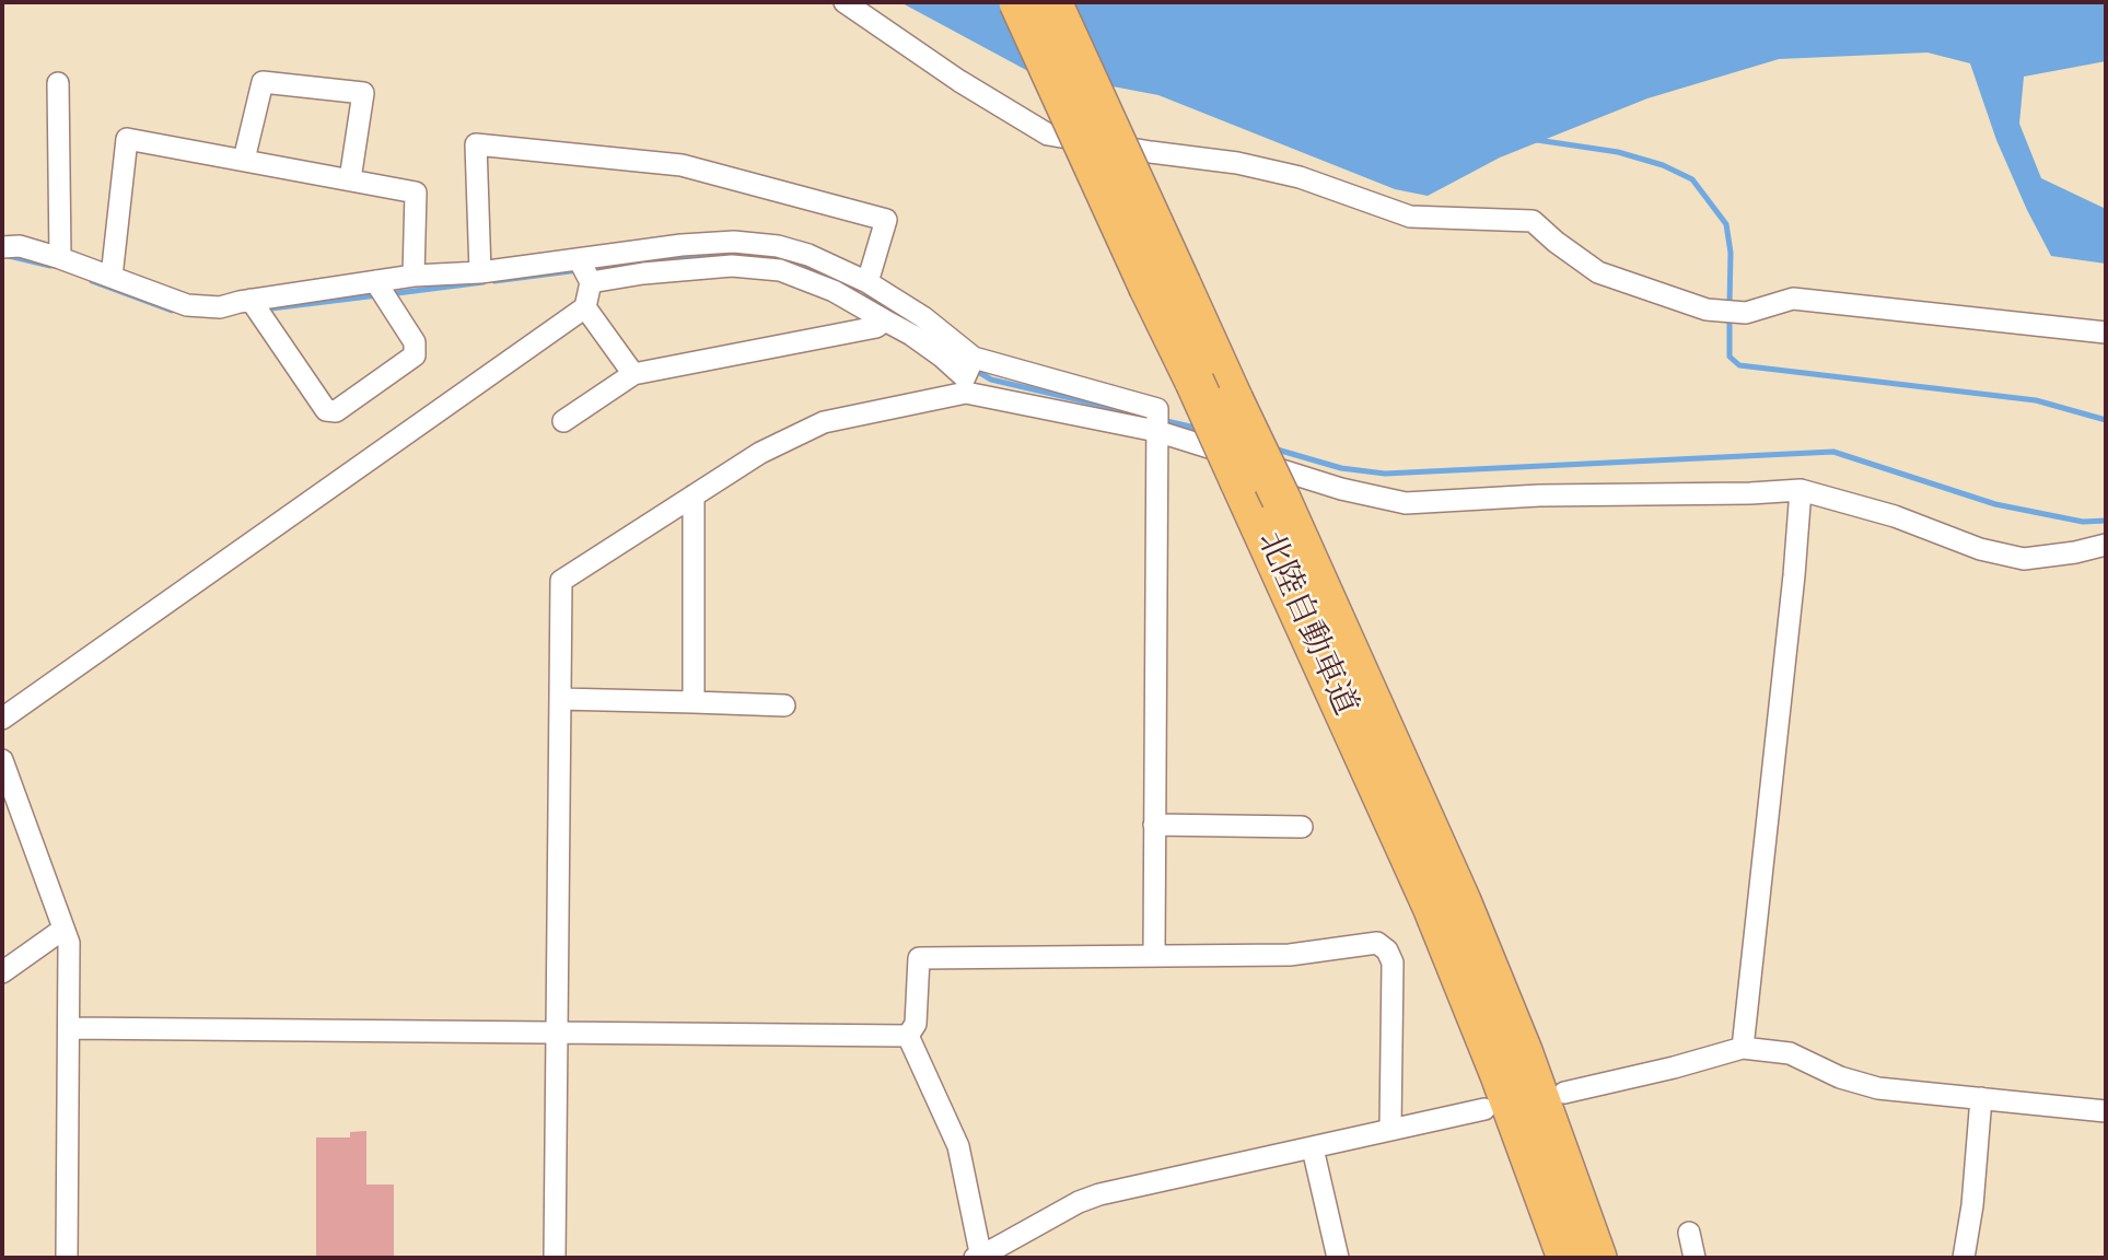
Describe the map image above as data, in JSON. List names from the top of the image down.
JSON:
{
  "streets": {
    "highway": ["北陸自動車道"]
  }
}
